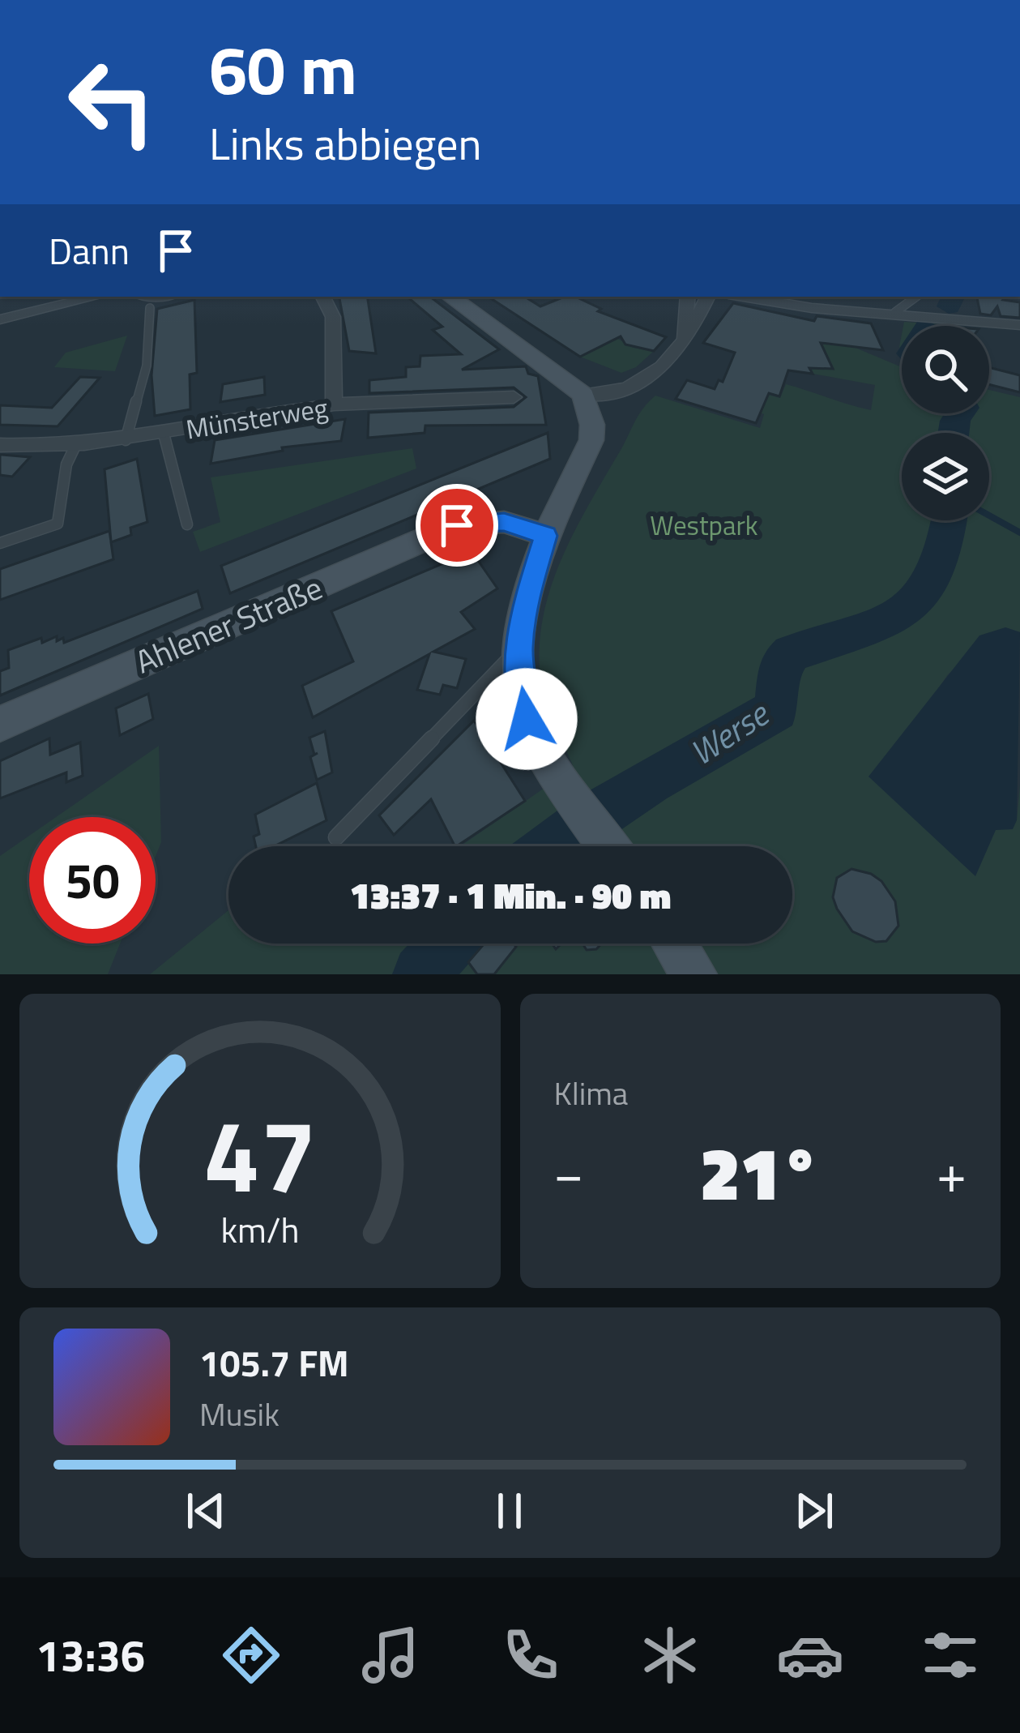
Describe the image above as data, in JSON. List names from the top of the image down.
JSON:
{
  "streets": {
    "main road": ["Ahlener Straße"],
    "street": ["Münsterweg"]
  },
  "water": ["Werse"],
  "parks": ["Westpark"],
  "page": {
    "turn": ["60 m", "Links abbiegen"],
    "then": "Dann",
    "limit": "50",
    "trip": "13:37 · 1 Min. · 90 m",
    "tile": "Klima",
    "heat": ["−", "21°", "+"],
    "song": ["105.7 FM", "Musik"],
    "tabs": "13:36",
    "gauge": ["47", "km/h"]
  }
}
